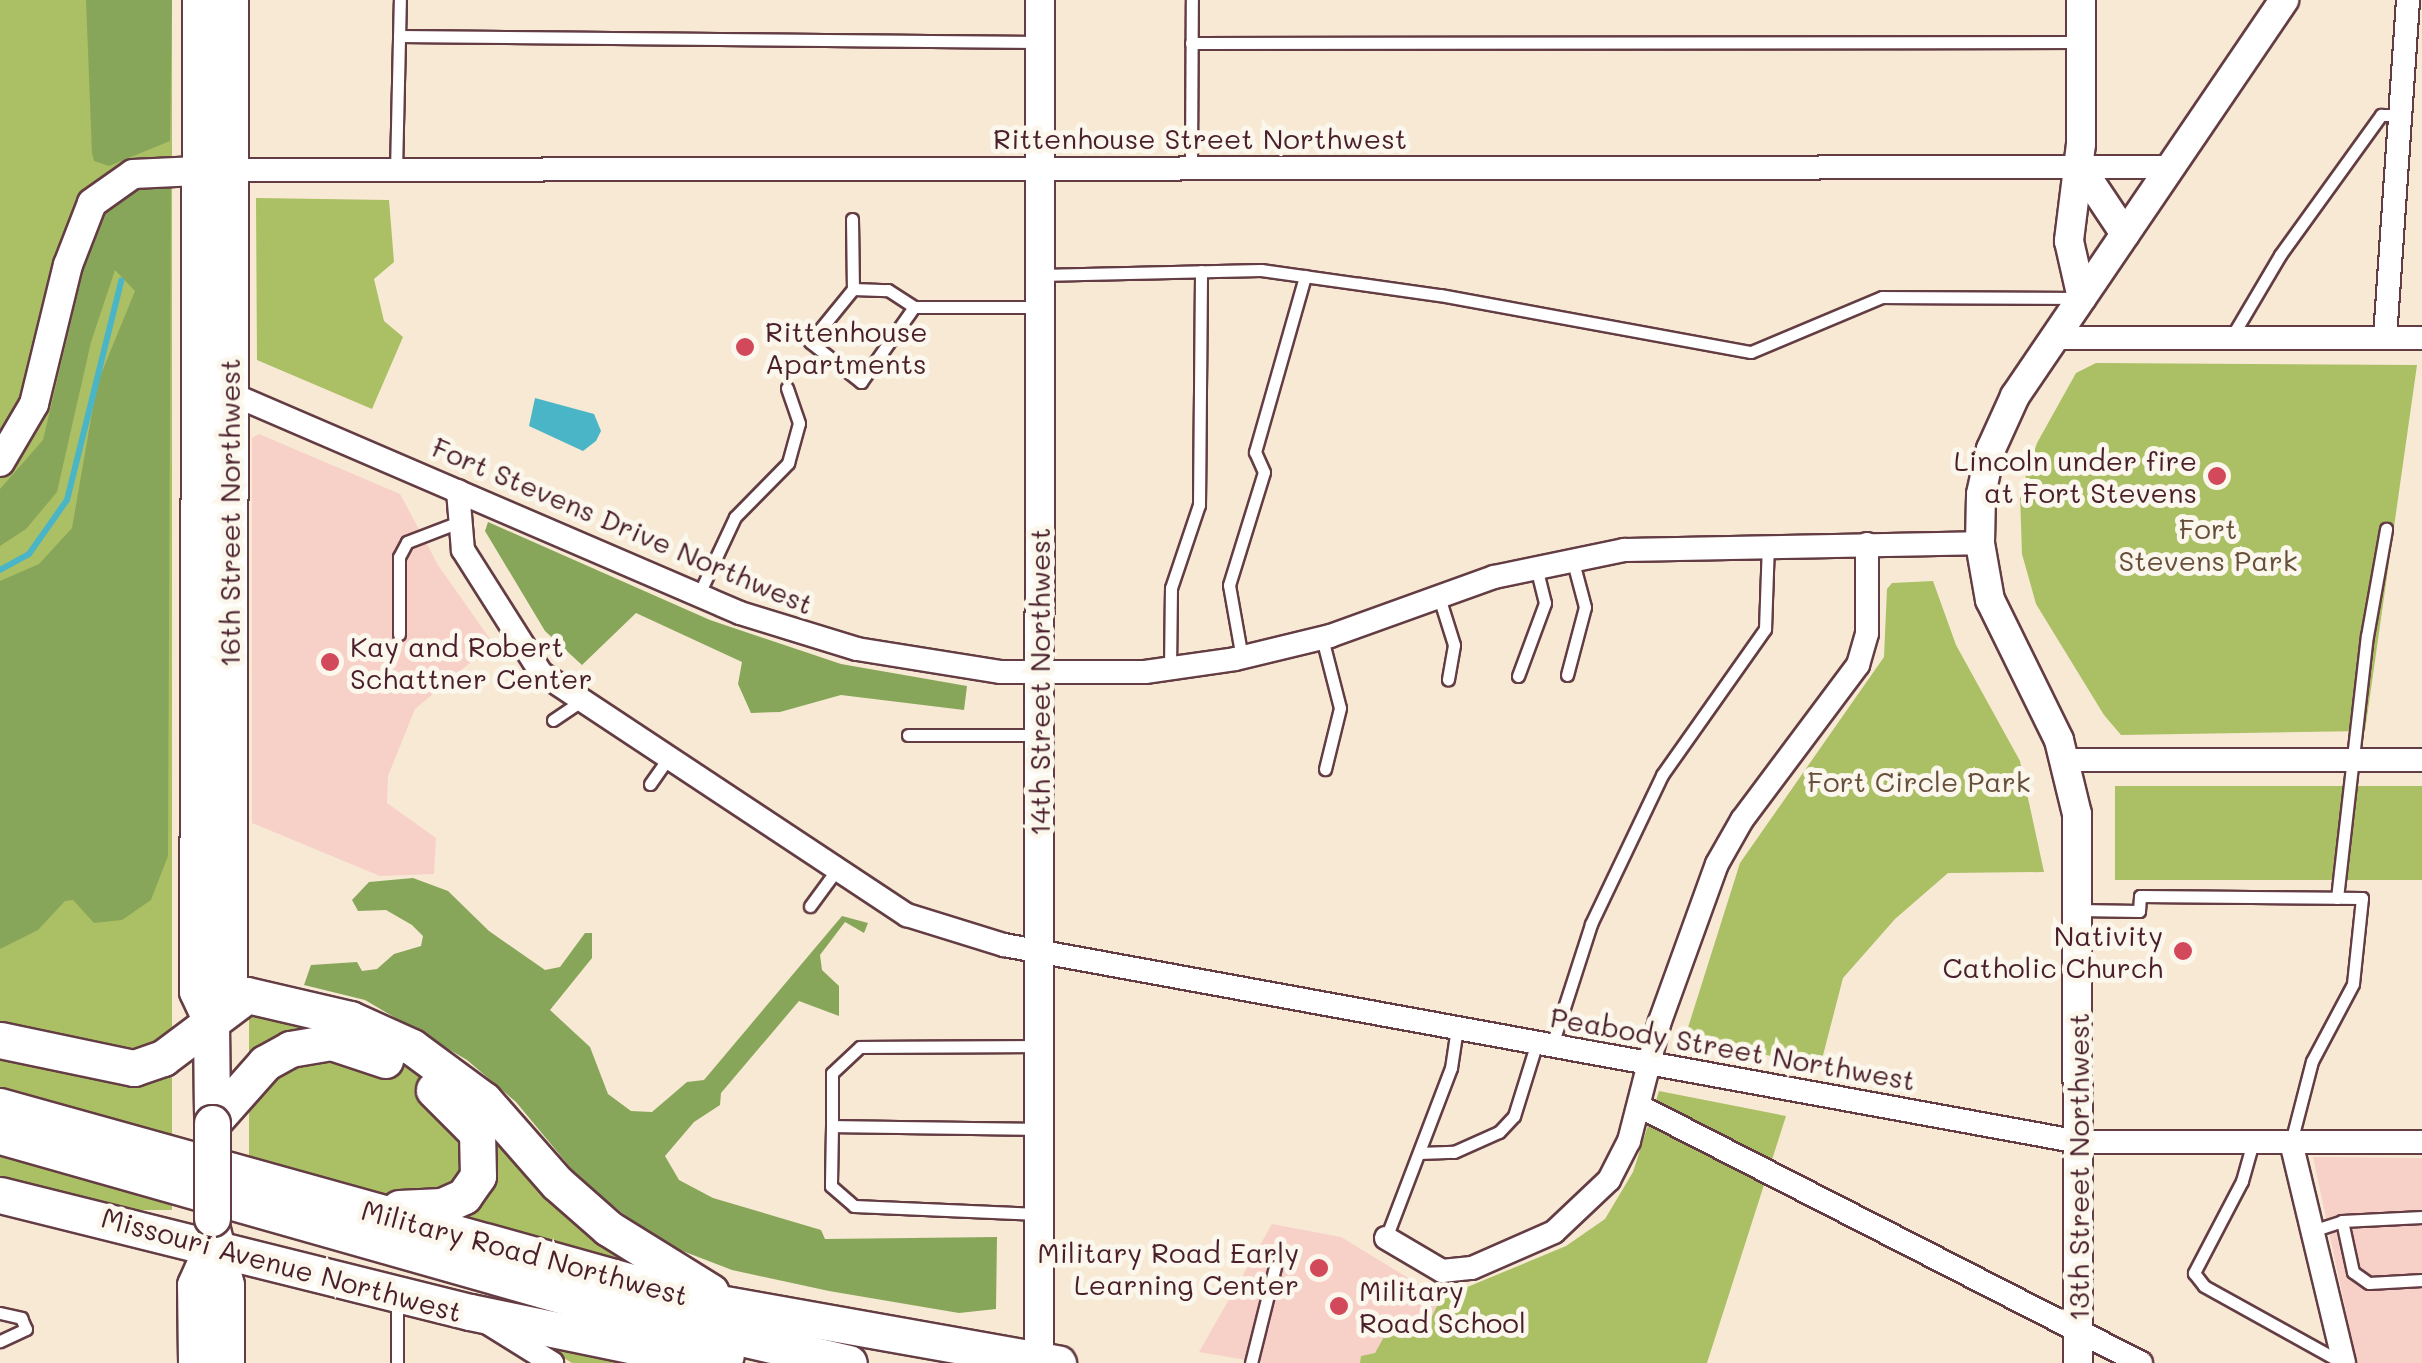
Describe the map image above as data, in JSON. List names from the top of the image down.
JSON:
{
  "streets": {
    "main road": ["16th Street Northwest", "Military Road Northwest", "Missouri Avenue Northwest"],
    "street": [
      "Rittenhouse Street Northwest",
      "Fort Stevens Drive Northwest",
      "14th Street Northwest",
      "Peabody Street Northwest",
      "13th Street Northwest"
    ]
  },
  "crossings": [
    ["Rittenhouse Street Northwest", "16th Street Northwest"],
    ["Rittenhouse Street Northwest", "14th Street Northwest"],
    ["Rittenhouse Street Northwest", "13th Street Northwest"],
    ["16th Street Northwest", "Fort Stevens Drive Northwest"],
    ["16th Street Northwest", "Missouri Avenue Northwest"],
    ["Fort Stevens Drive Northwest", "14th Street Northwest"],
    ["Fort Stevens Drive Northwest", "Peabody Street Northwest"],
    ["Fort Stevens Drive Northwest", "13th Street Northwest"],
    ["14th Street Northwest", "Peabody Street Northwest"],
    ["14th Street Northwest", "Military Road Northwest"],
    ["Peabody Street Northwest", "13th Street Northwest"]
  ],
  "parks": ["Fort Stevens Park", "Fort Circle Park"],
  "places": [
    "Rittenhouse Apartments",
    "Lincoln under fire at Fort Stevens",
    "Kay and Robert Schattner Center",
    "Nativity Catholic Church",
    "Military Road Early Learning Center",
    "Military Road School"
  ]
}
